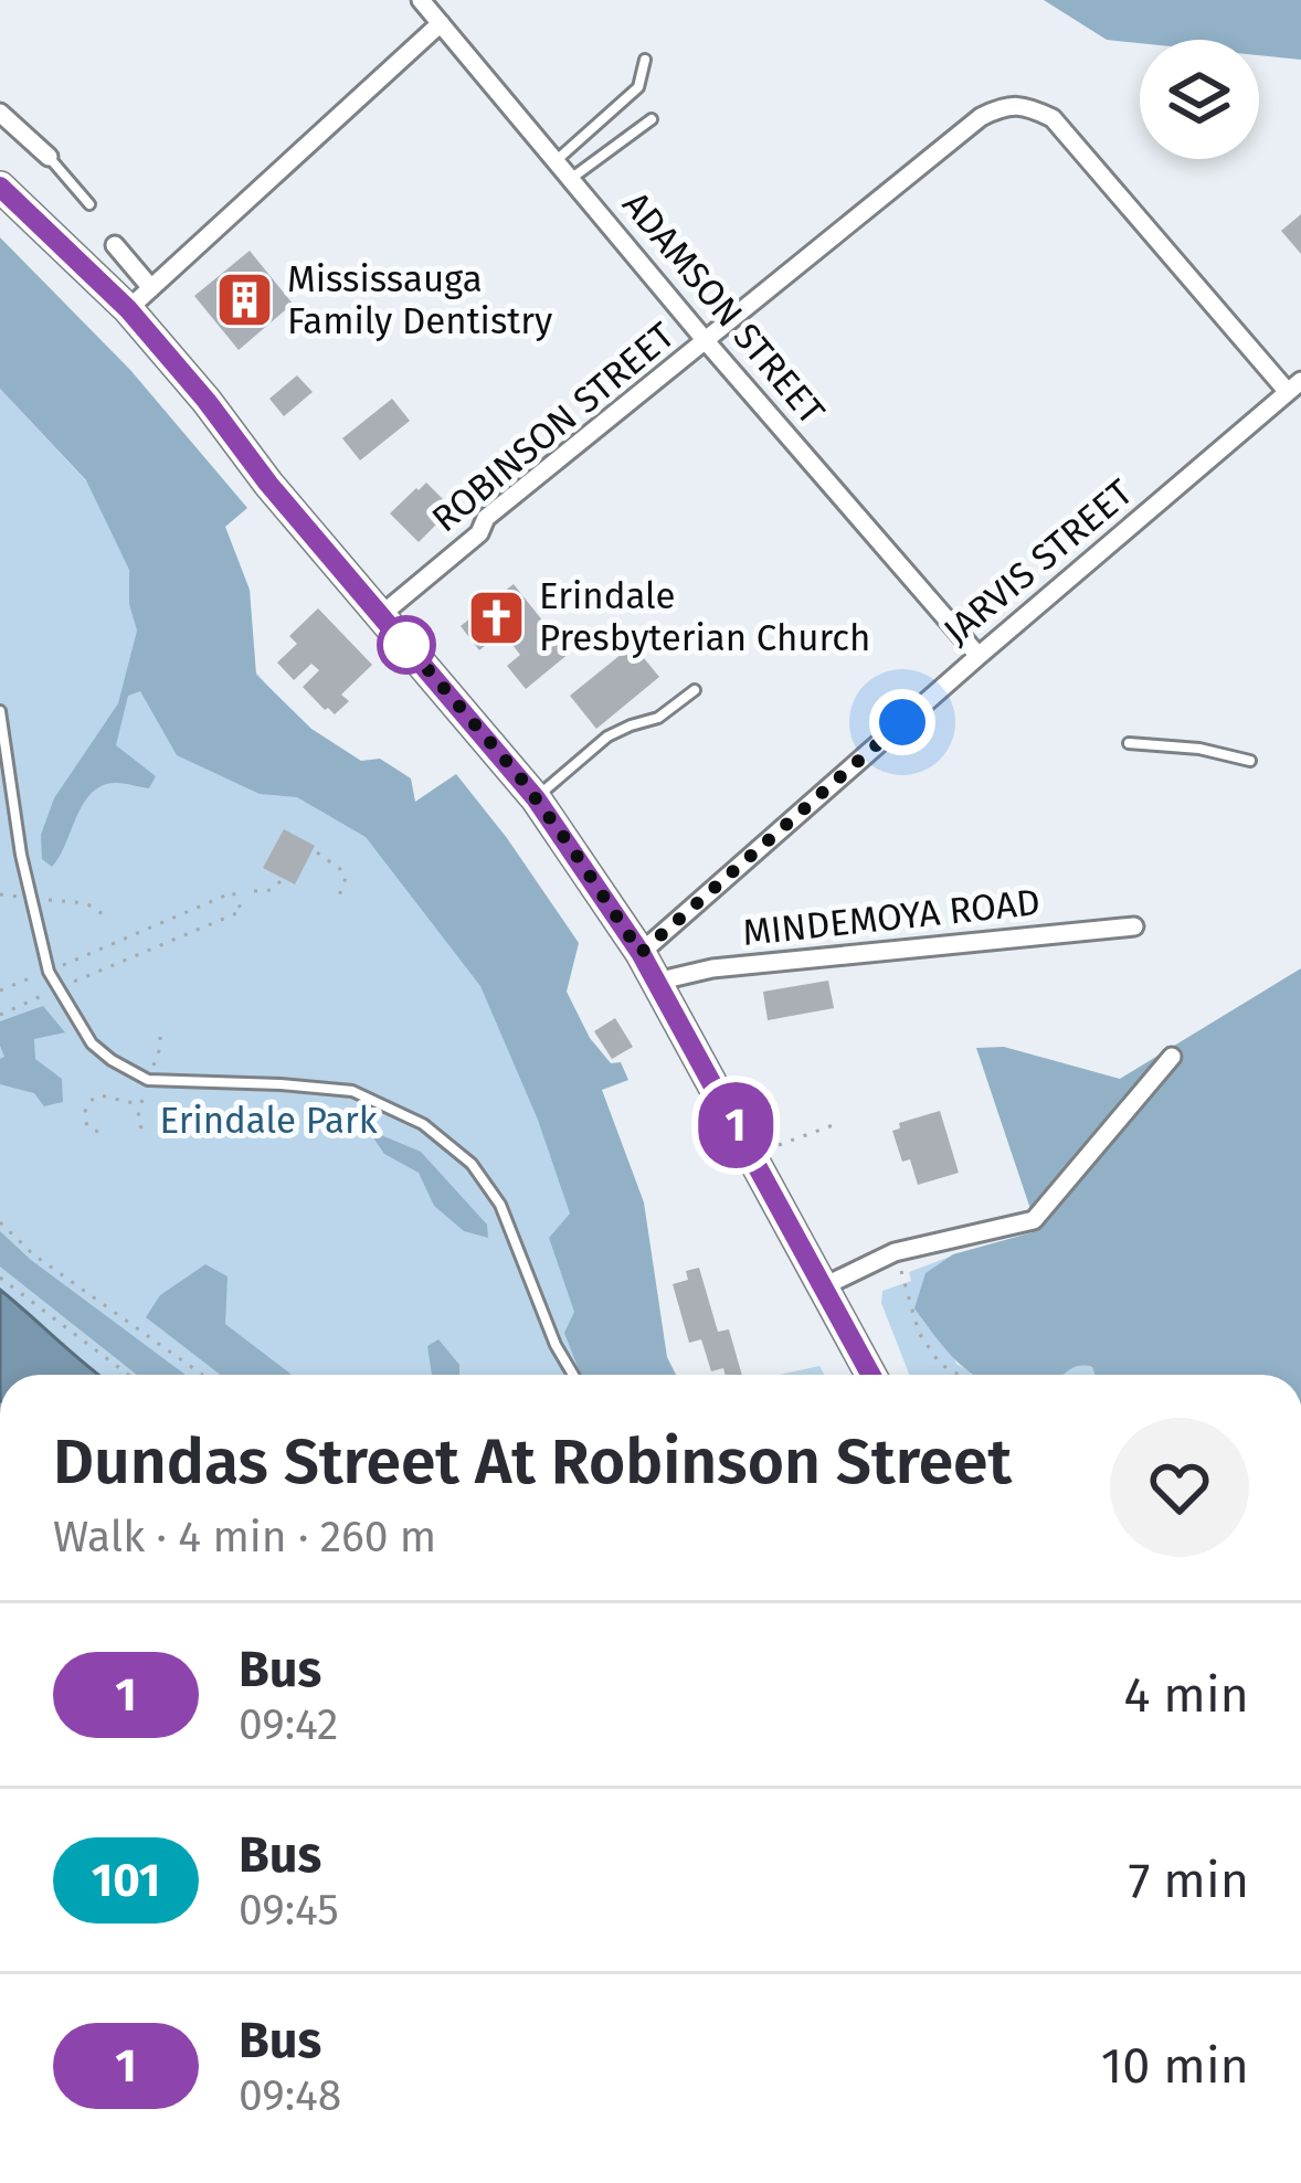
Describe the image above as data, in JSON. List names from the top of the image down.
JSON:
{
  "streets": {
    "street": [
      "ADAMSON STREET",
      "ROBINSON STREET",
      "JARVIS STREET",
      "MINDEMOYA ROAD"
    ]
  },
  "crossings": [
    ["ADAMSON STREET", "ROBINSON STREET"],
    ["ADAMSON STREET", "JARVIS STREET"],
    ["ROBINSON STREET", "JARVIS STREET"]
  ],
  "parks": ["Erindale Park"],
  "places": {
    "building": ["Mississauga Family Dentistry"],
    "church": ["Erindale Presbyterian Church"]
  },
  "lines": ["bus line 1"],
  "page": {
    "on_map": "1",
    "heading": ["Dundas Street At Robinson Street", "Walk · 4 min · 260 m"],
    "list": [
      {
        "mark": "1",
        "name": "Bus",
        "note": "09:42",
        "value": "4 min"
      },
      {
        "mark": "101",
        "name": "Bus",
        "note": "09:45",
        "value": "7 min"
      },
      {
        "mark": "1",
        "name": "Bus",
        "note": "09:48",
        "value": "10 min"
      }
    ]
  }
}
